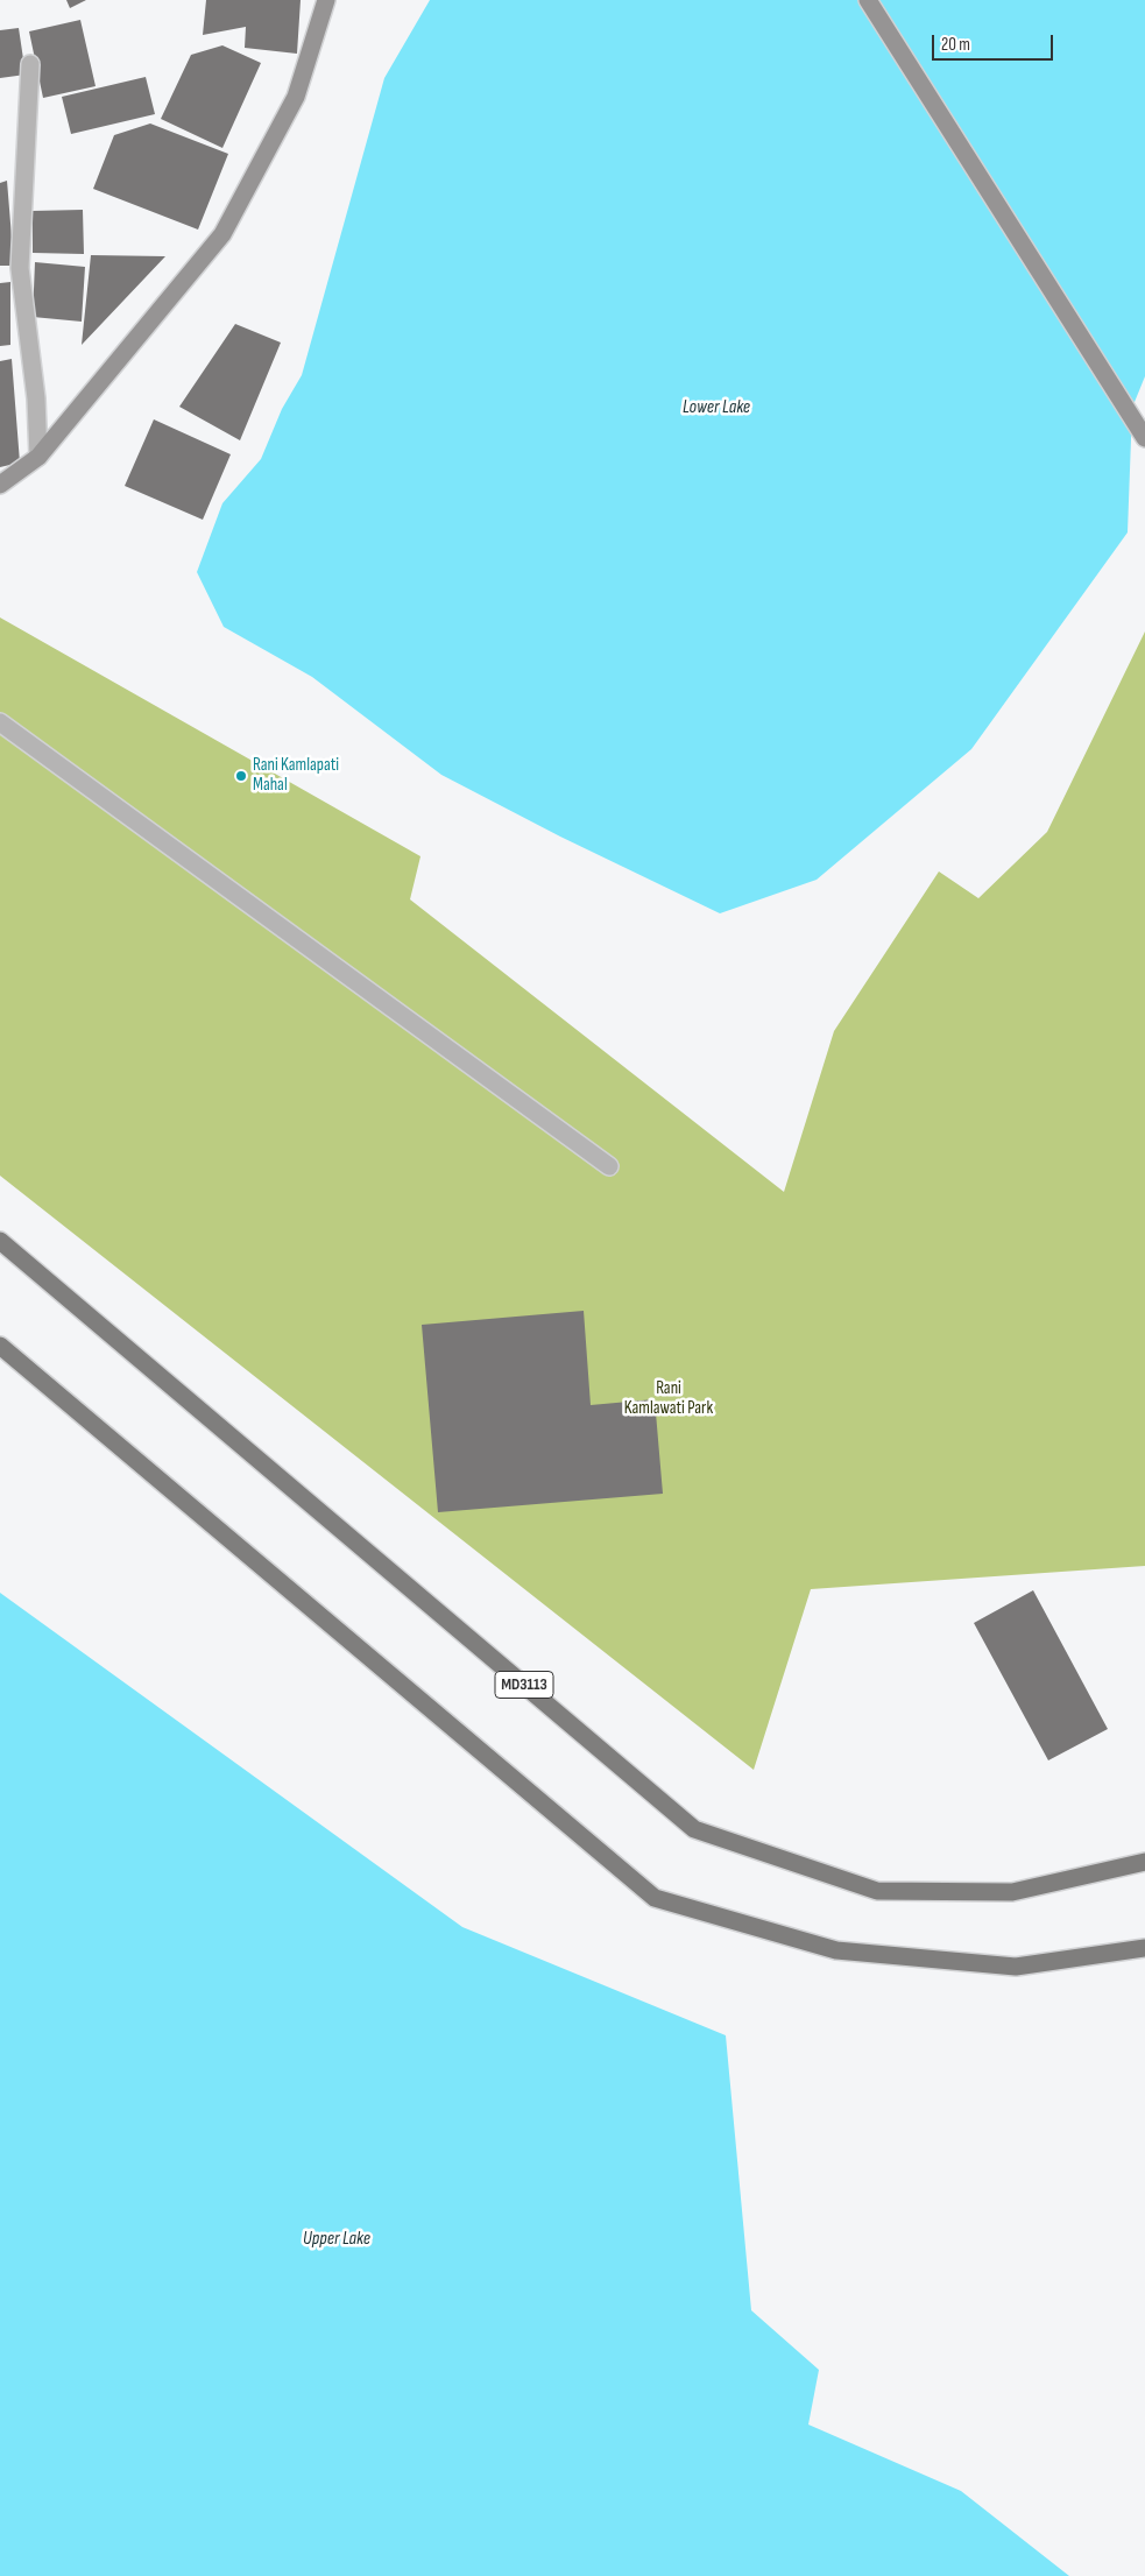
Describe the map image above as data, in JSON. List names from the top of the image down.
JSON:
{
  "streets": {
    "main road": ["MD3113"]
  },
  "water": ["Lower Lake", "Upper Lake"],
  "parks": ["Rani Kamlawati Park"],
  "places": ["Rani Kamlapati Mahal"],
  "scale_bar": "20 m"
}
